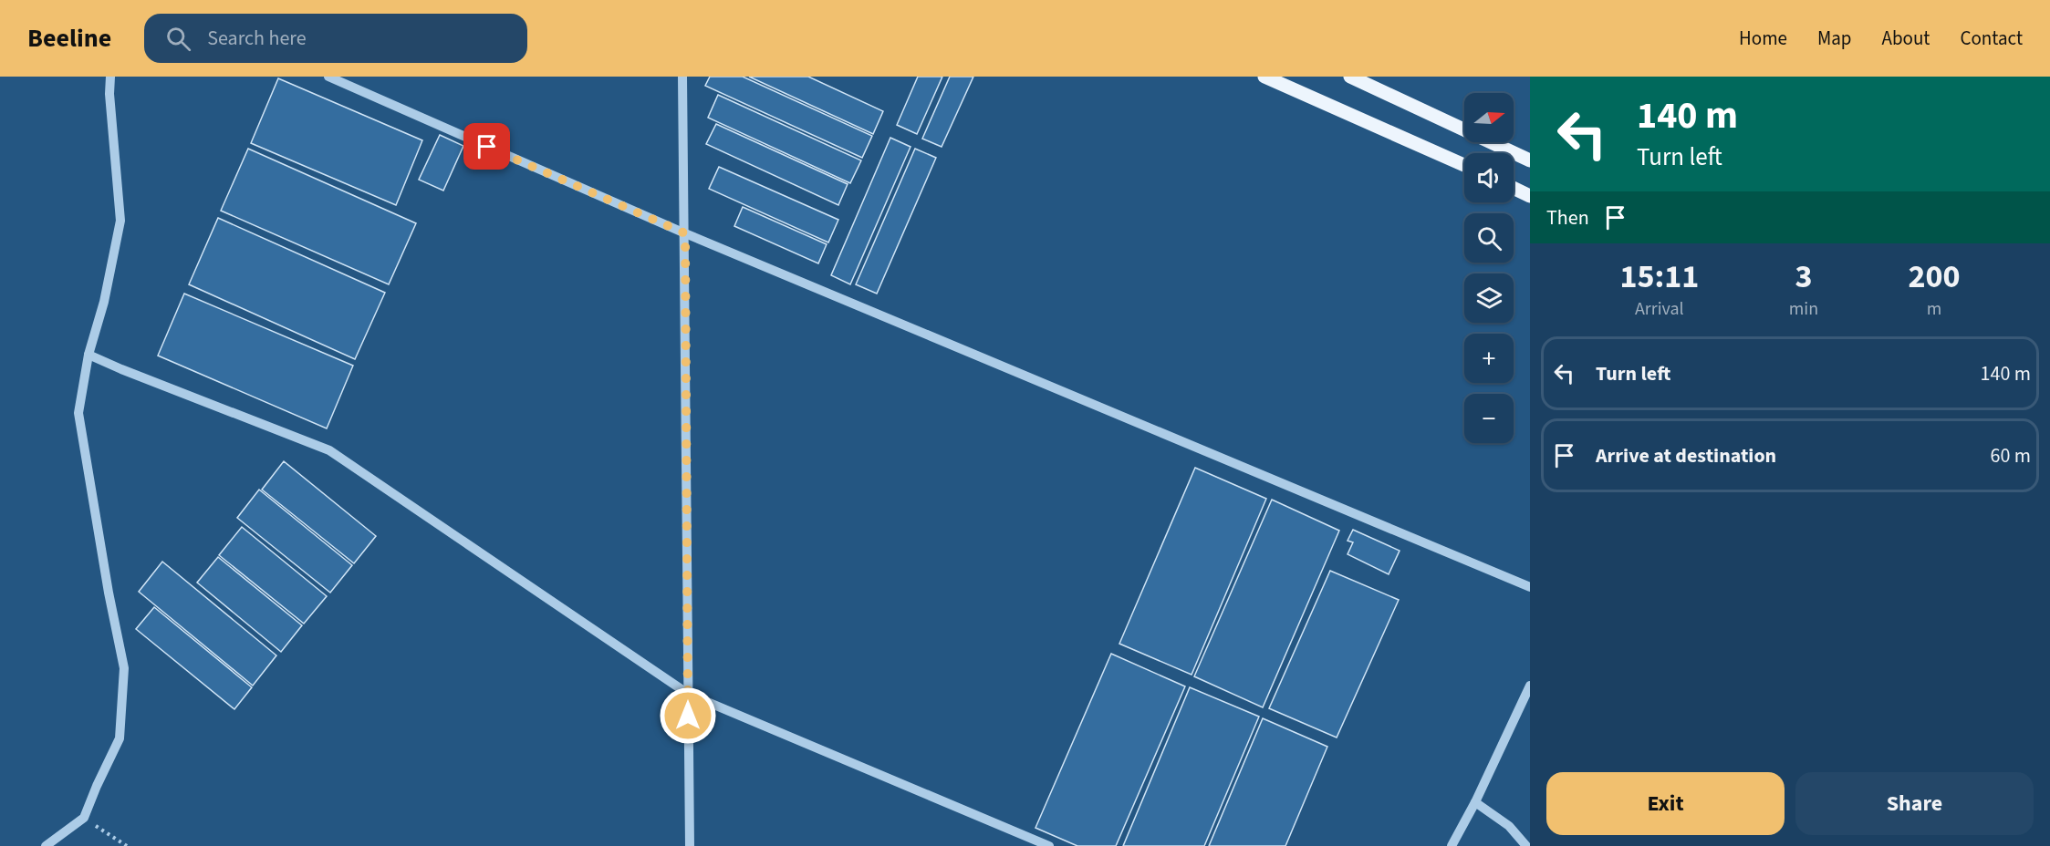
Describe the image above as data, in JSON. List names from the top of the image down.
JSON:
{
  "north": "right",
  "page": {
    "header": "Beeline",
    "search": "Search here",
    "nav": [
      "Home",
      "Map",
      "About",
      "Contact"
    ],
    "turn": ["140 m", "Turn left"],
    "map_buttons": ["+", "−"],
    "then": "Then",
    "eta": [
      "15:11",
      "Arrival",
      "3",
      "min",
      "200",
      "m"
    ],
    "list": [
      {
        "name": "Turn left",
        "value": "140 m"
      },
      {
        "name": "Arrive at destination",
        "value": "60 m"
      }
    ],
    "buttons": ["Exit", "Share"]
  }
}
